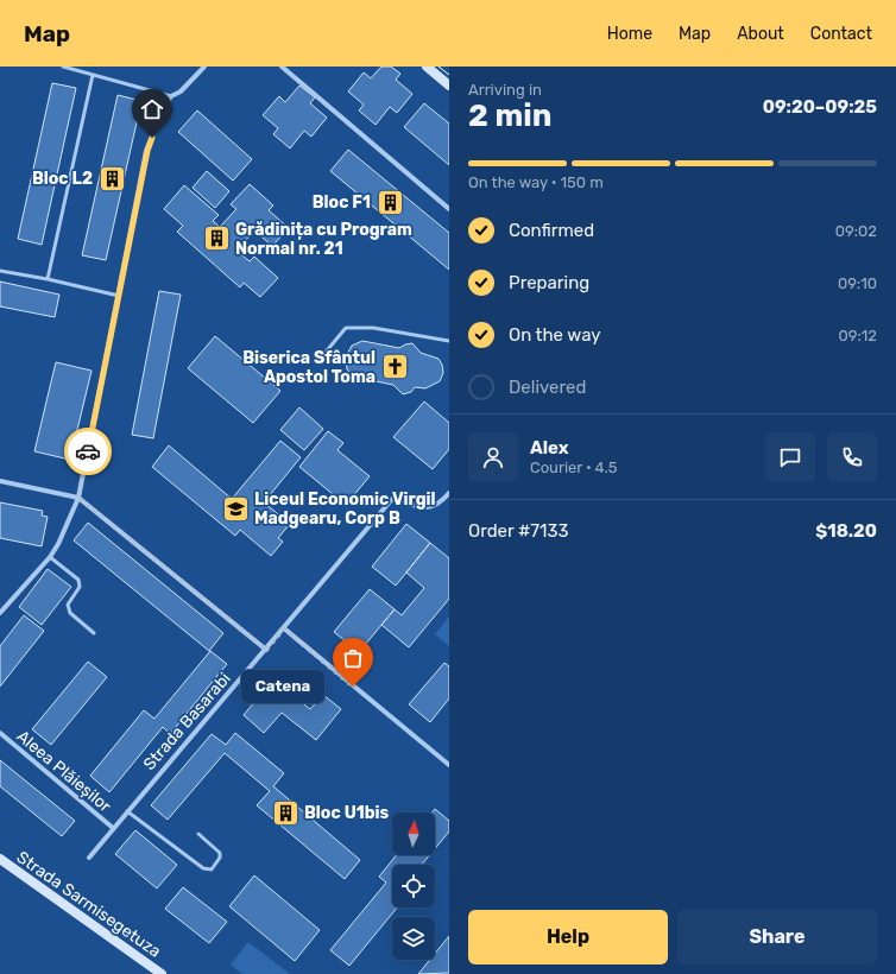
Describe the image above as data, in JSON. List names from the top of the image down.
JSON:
{
  "streets": {
    "street": ["Strada Basarabi", "Aleea Plăieșilor", "Strada Sarmisegetuza"]
  },
  "crossings": [
    ["Strada Basarabi", "Aleea Plăieșilor"]
  ],
  "places": {
    "building": [
      "Bloc L2",
      "Bloc F1",
      "Grădinița cu Program Normal nr. 21",
      "Bloc U1bis"
    ],
    "church": ["Biserica Sfântul Apostol Toma"],
    "school or university": ["Liceul Economic Virgil Madgearu, Corp B"],
    "other": ["Catena"]
  },
  "north": "top",
  "page": {
    "header": "Map",
    "nav": [
      "Home",
      "Map",
      "About",
      "Contact"
    ],
    "heading": ["2 min", "Arriving in", "09:20–09:25"],
    "panel": [
      "Alex",
      "Courier · 4.5",
      "Order #7133",
      "$18.20"
    ],
    "bar": "On the way · 150 m",
    "list": [
      ["Confirmed", "09:02"],
      ["Preparing", "09:10"],
      ["On the way", "09:12"],
      "Delivered"
    ],
    "bubble": "Catena",
    "buttons": ["Help", "Share"]
  }
}
